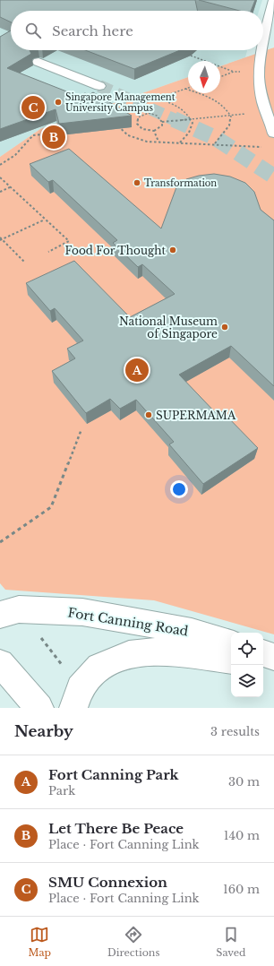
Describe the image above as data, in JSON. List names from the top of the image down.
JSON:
{
  "streets": {
    "main road": ["Fort Canning Road"]
  },
  "places": [
    "Singapore Management University Campus",
    "Transformation",
    "Food For Thought",
    "National Museum of Singapore",
    "SUPERMAMA"
  ],
  "north": "bottom",
  "page": {
    "search": "Search here",
    "pins": ["C", "B", "A"],
    "heading": ["Nearby", "3 results"],
    "list": [
      {
        "mark": "A",
        "name": "Fort Canning Park",
        "note": "Park",
        "value": "30 m"
      },
      {
        "mark": "B",
        "name": "Let There Be Peace",
        "note": "Place · Fort Canning Link",
        "value": "140 m"
      },
      {
        "mark": "C",
        "name": "SMU Connexion",
        "note": "Place · Fort Canning Link",
        "value": "160 m"
      }
    ],
    "nav": ["Map", "Directions", "Saved"]
  }
}
